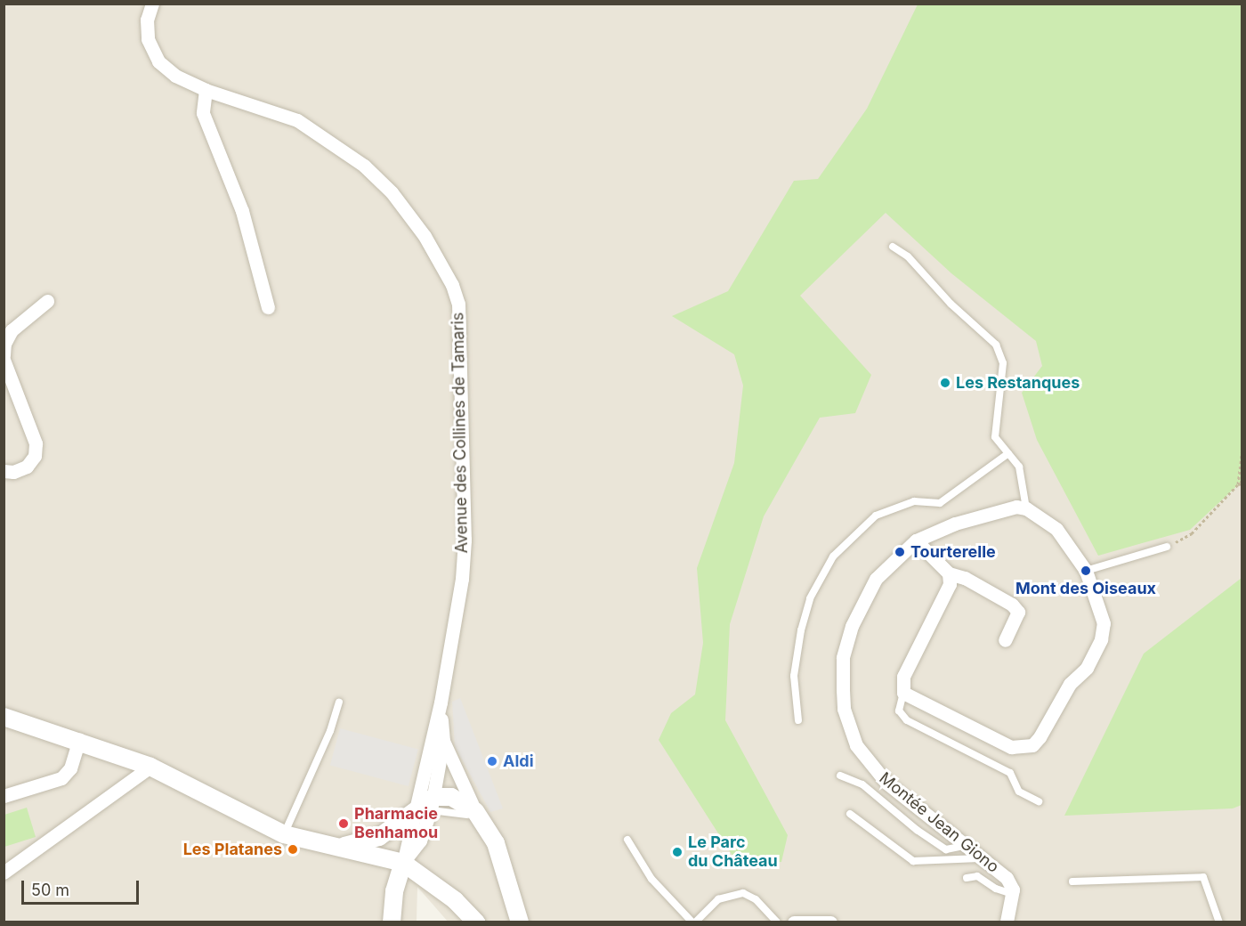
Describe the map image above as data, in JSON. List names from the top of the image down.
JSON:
{
  "streets": {
    "street": ["Avenue des Collines de Tamaris", "Montée Jean Giono"]
  },
  "places": [
    "Les Restanques",
    "Tourterelle",
    "Mont des Oiseaux",
    "Aldi",
    "Pharmacie Benhamou",
    "Les Platanes",
    "Le Parc du Château"
  ],
  "scale_bar": "50 m"
}
